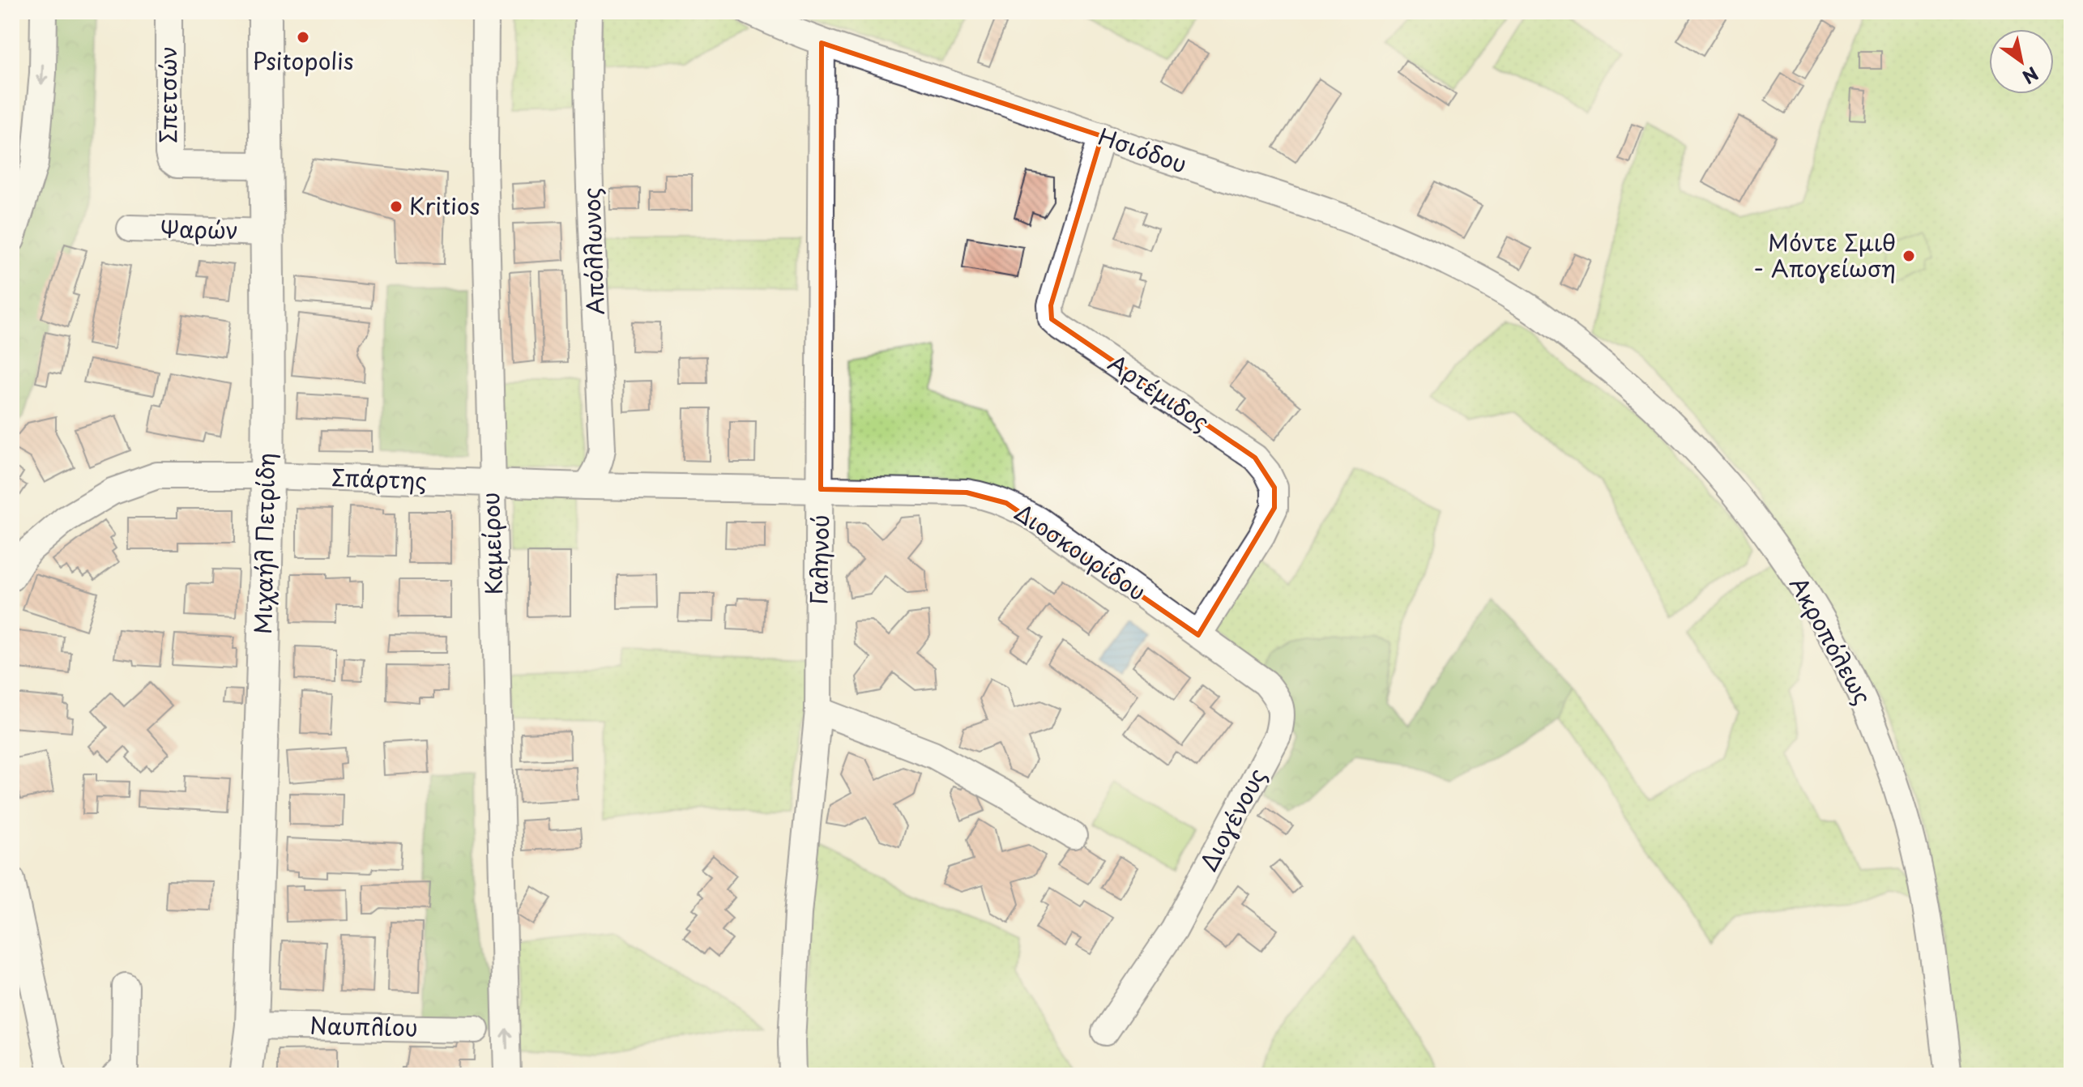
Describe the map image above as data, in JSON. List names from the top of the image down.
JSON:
{
  "streets": {
    "main road": ["Μιχαήλ Πετρίδη"],
    "street": [
      "Σπετσών",
      "Ησιόδου",
      "Ψαρών",
      "Απόλλωνος",
      "Αρτέμιδος",
      "Σπάρτης",
      "Καμείρου",
      "Διοσκουρίδου",
      "Γαληνού",
      "Ακροπόλεως",
      "Διογένους",
      "Ναυπλίου"
    ]
  },
  "crossings": [
    ["Σπετσών", "Μιχαήλ Πετρίδη"],
    ["Ησιόδου", "Αρτέμιδος"],
    ["Ησιόδου", "Γαληνού"],
    ["Ησιόδου", "Ακροπόλεως"],
    ["Ψαρών", "Μιχαήλ Πετρίδη"],
    ["Απόλλωνος", "Διοσκουρίδου"],
    ["Αρτέμιδος", "Διοσκουρίδου"],
    ["Σπάρτης", "Μιχαήλ Πετρίδη"],
    ["Σπάρτης", "Καμείρου"],
    ["Σπάρτης", "Διοσκουρίδου"],
    ["Μιχαήλ Πετρίδη", "Ναυπλίου"],
    ["Καμείρου", "Διοσκουρίδου"],
    ["Διοσκουρίδου", "Γαληνού"],
    ["Διοσκουρίδου", "Διογένους"]
  ],
  "one_way": ["Καμείρου"],
  "places": ["Psitopolis", "Kritios", "Μόντε Σμιθ - Απογείωση"],
  "north": "bottom right"
}
